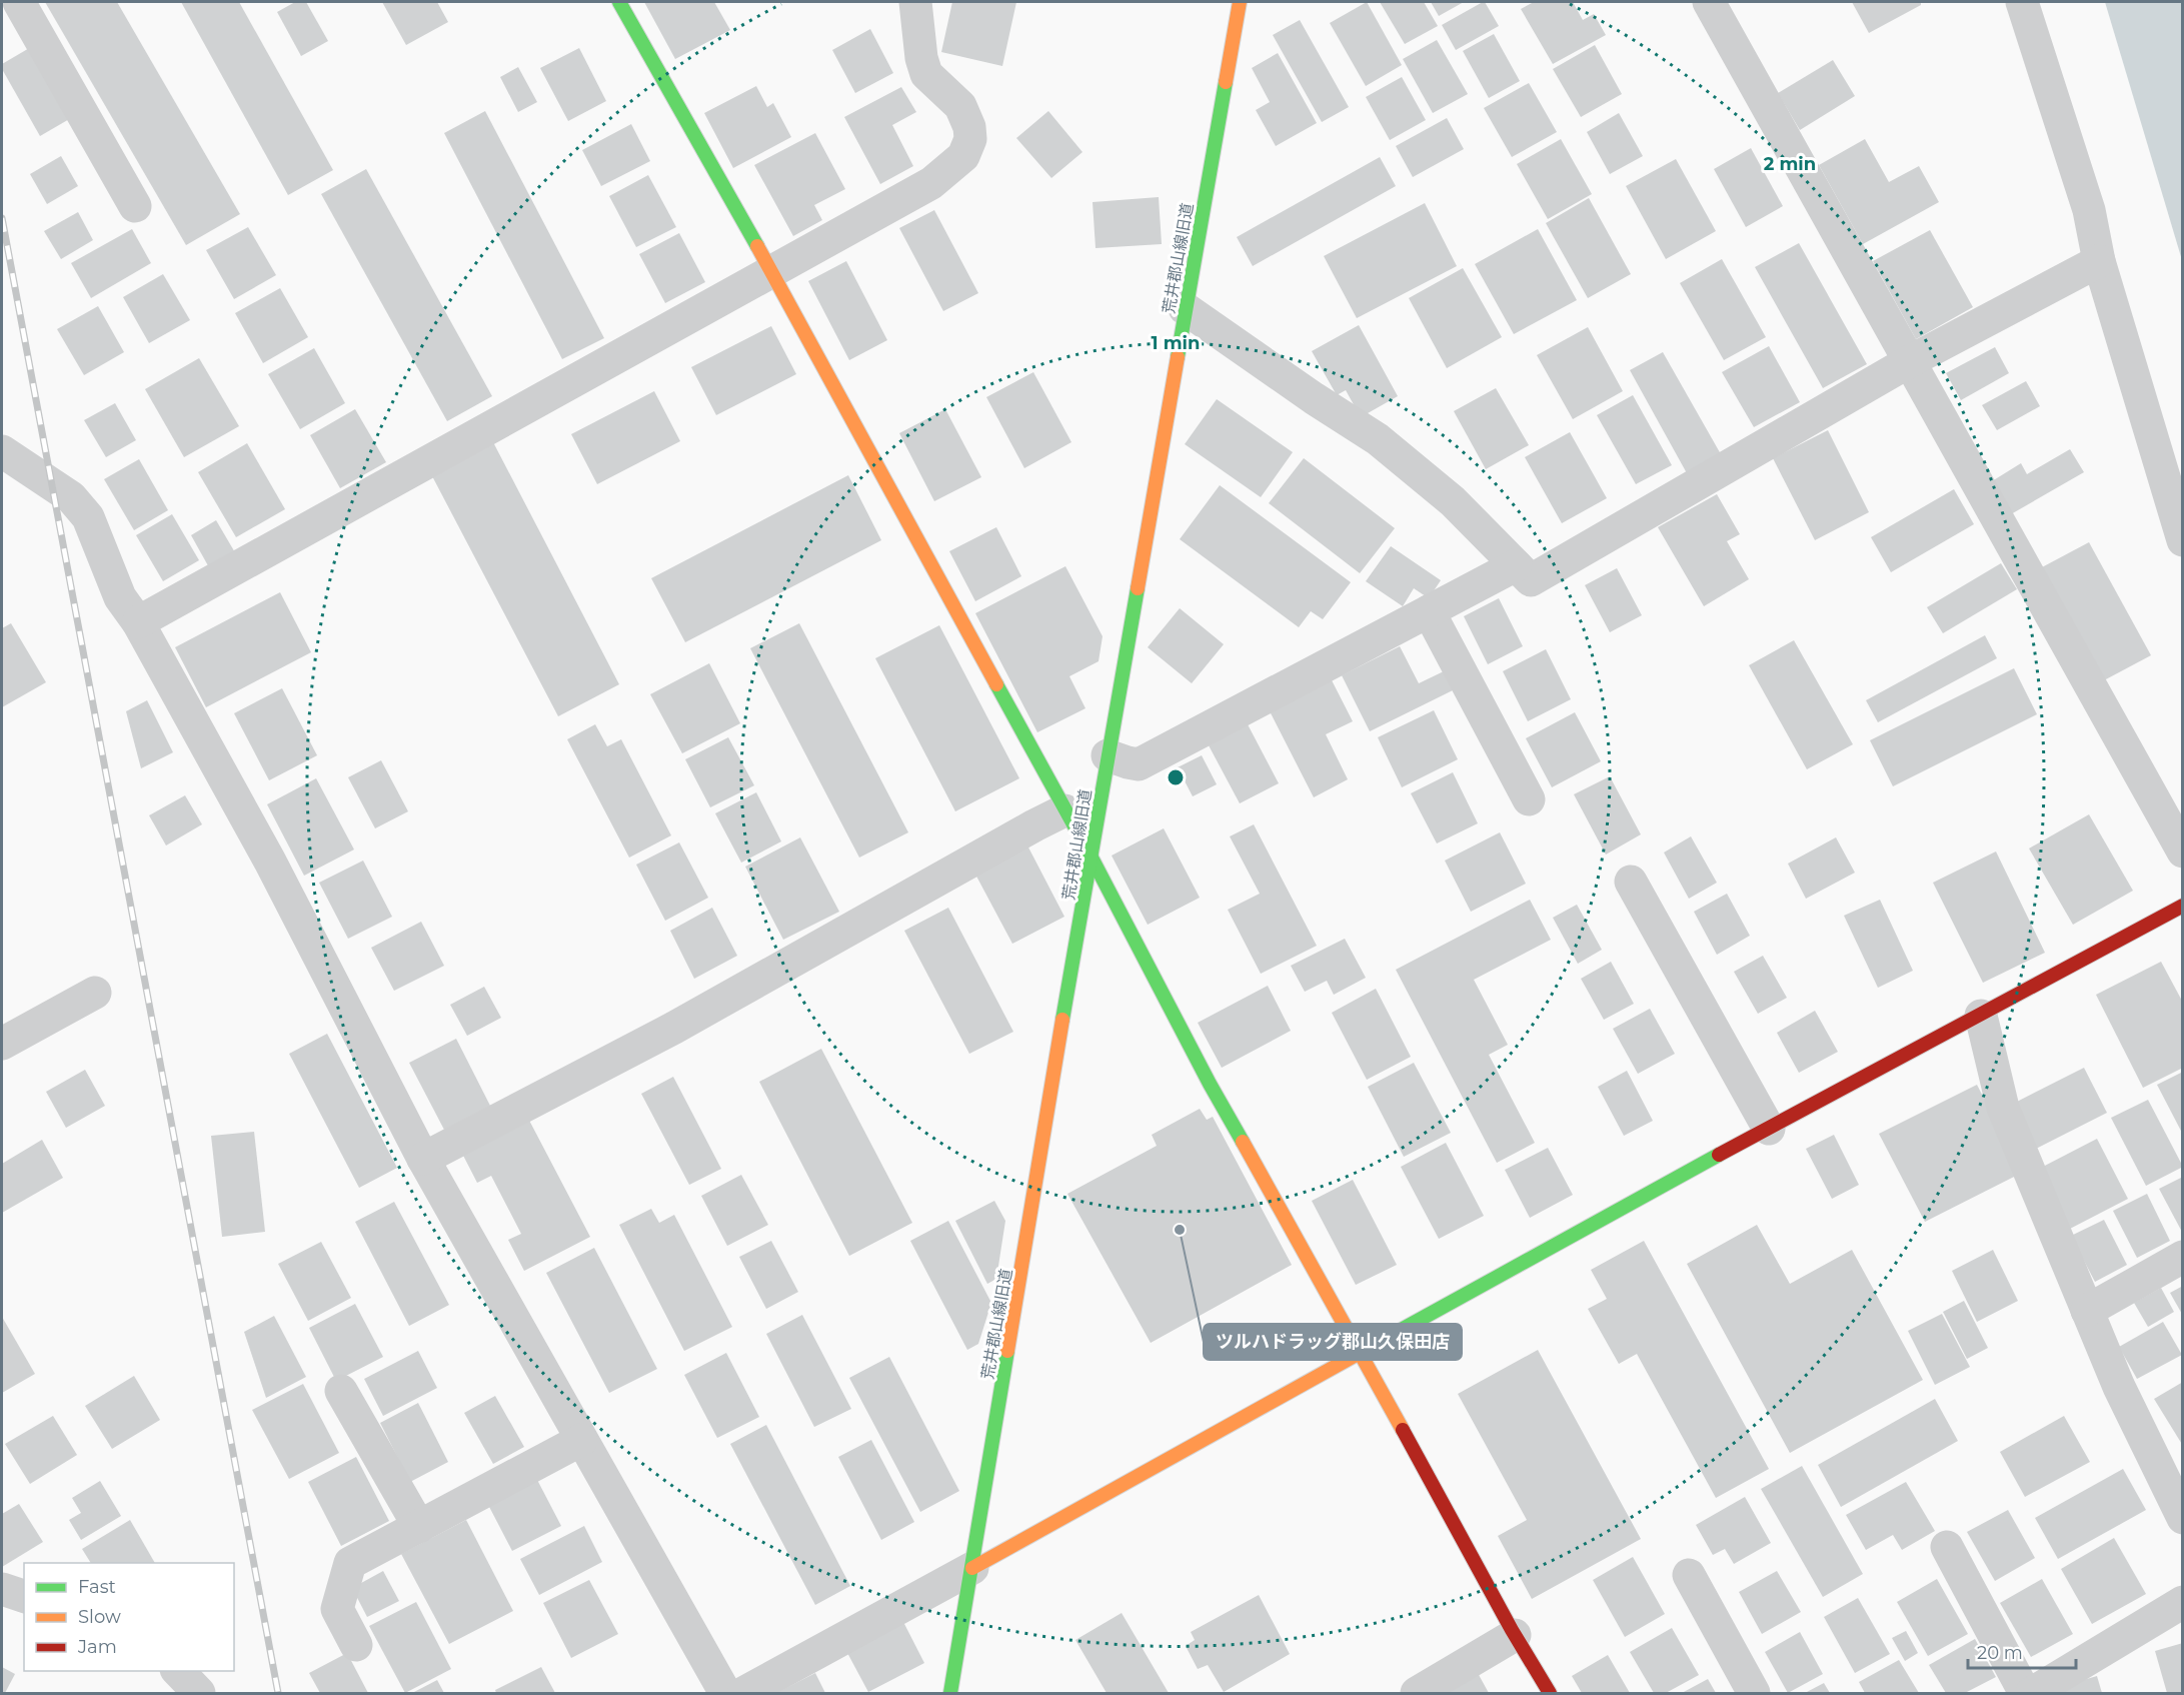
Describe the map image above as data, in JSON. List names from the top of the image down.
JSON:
{
  "streets": {
    "street": ["荒井郡山線旧道"]
  },
  "places": ["ツルハドラッグ郡山久保田店"],
  "legend": ["Fast", "Slow", "Jam"],
  "scale_bar": "20 m",
  "rings": ["2 min", "1 min"]
}
